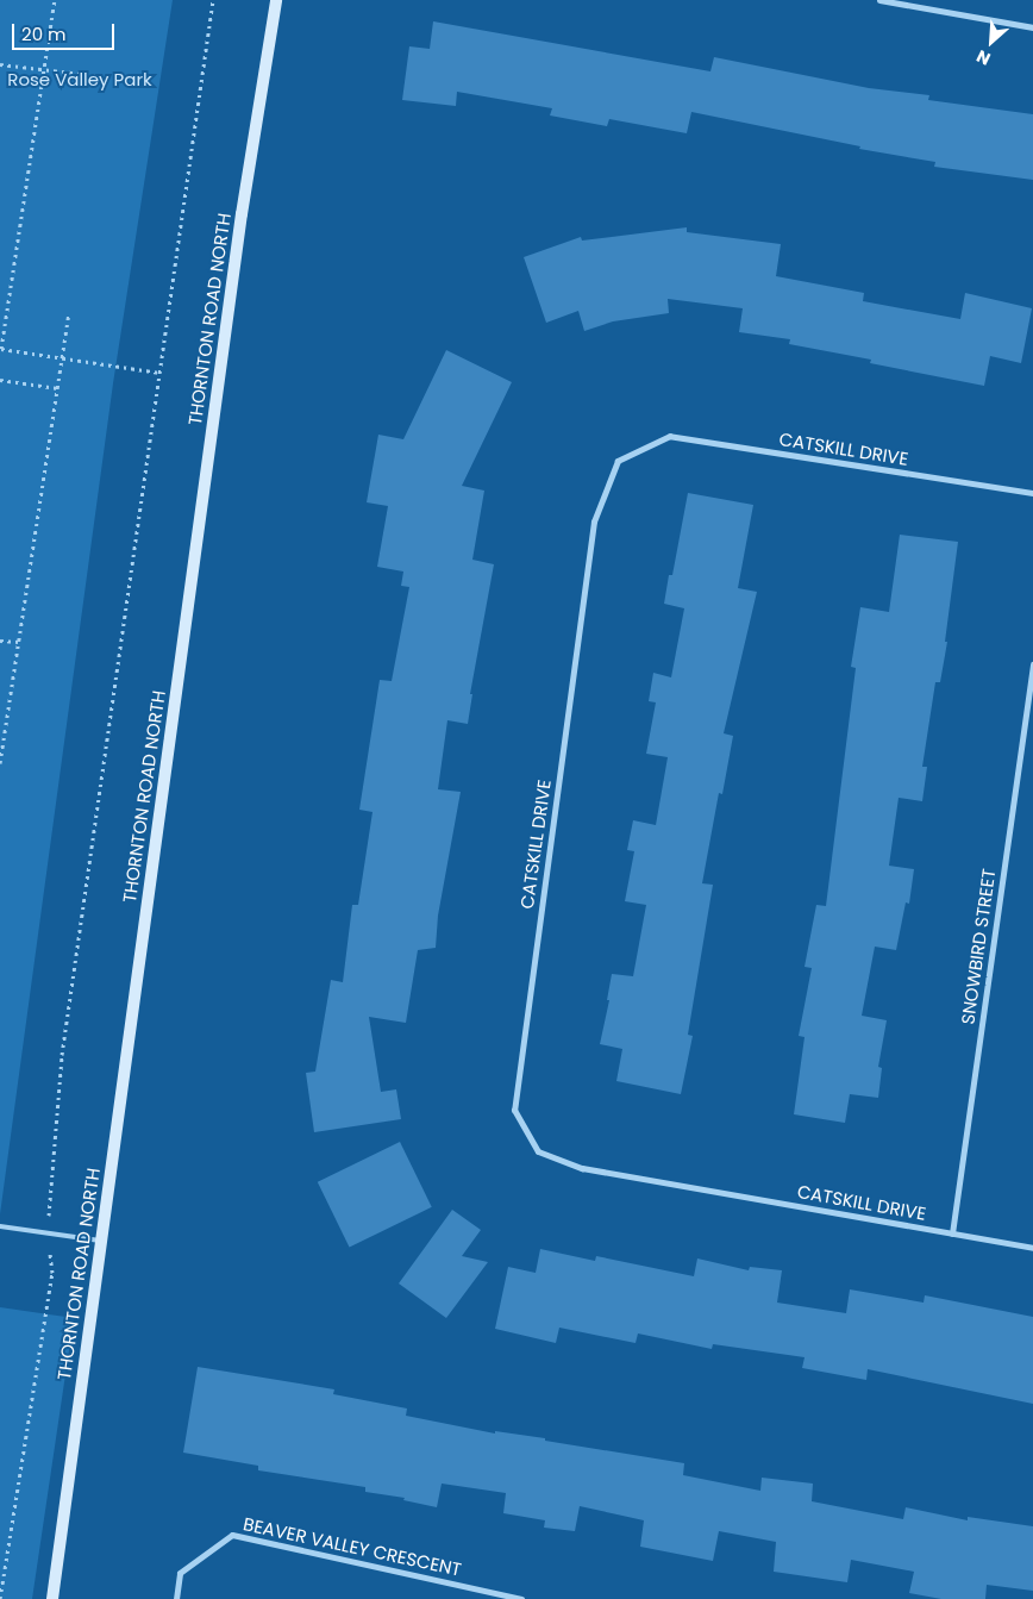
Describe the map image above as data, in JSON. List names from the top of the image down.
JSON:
{
  "streets": {
    "main road": ["THORNTON ROAD NORTH"],
    "street": ["CATSKILL DRIVE", "SNOWBIRD STREET", "BEAVER VALLEY CRESCENT"]
  },
  "crossings": [
    ["CATSKILL DRIVE", "SNOWBIRD STREET"]
  ],
  "parks": ["Rose Valley Park"],
  "scale_bar": "20 m",
  "north": "bottom left"
}
